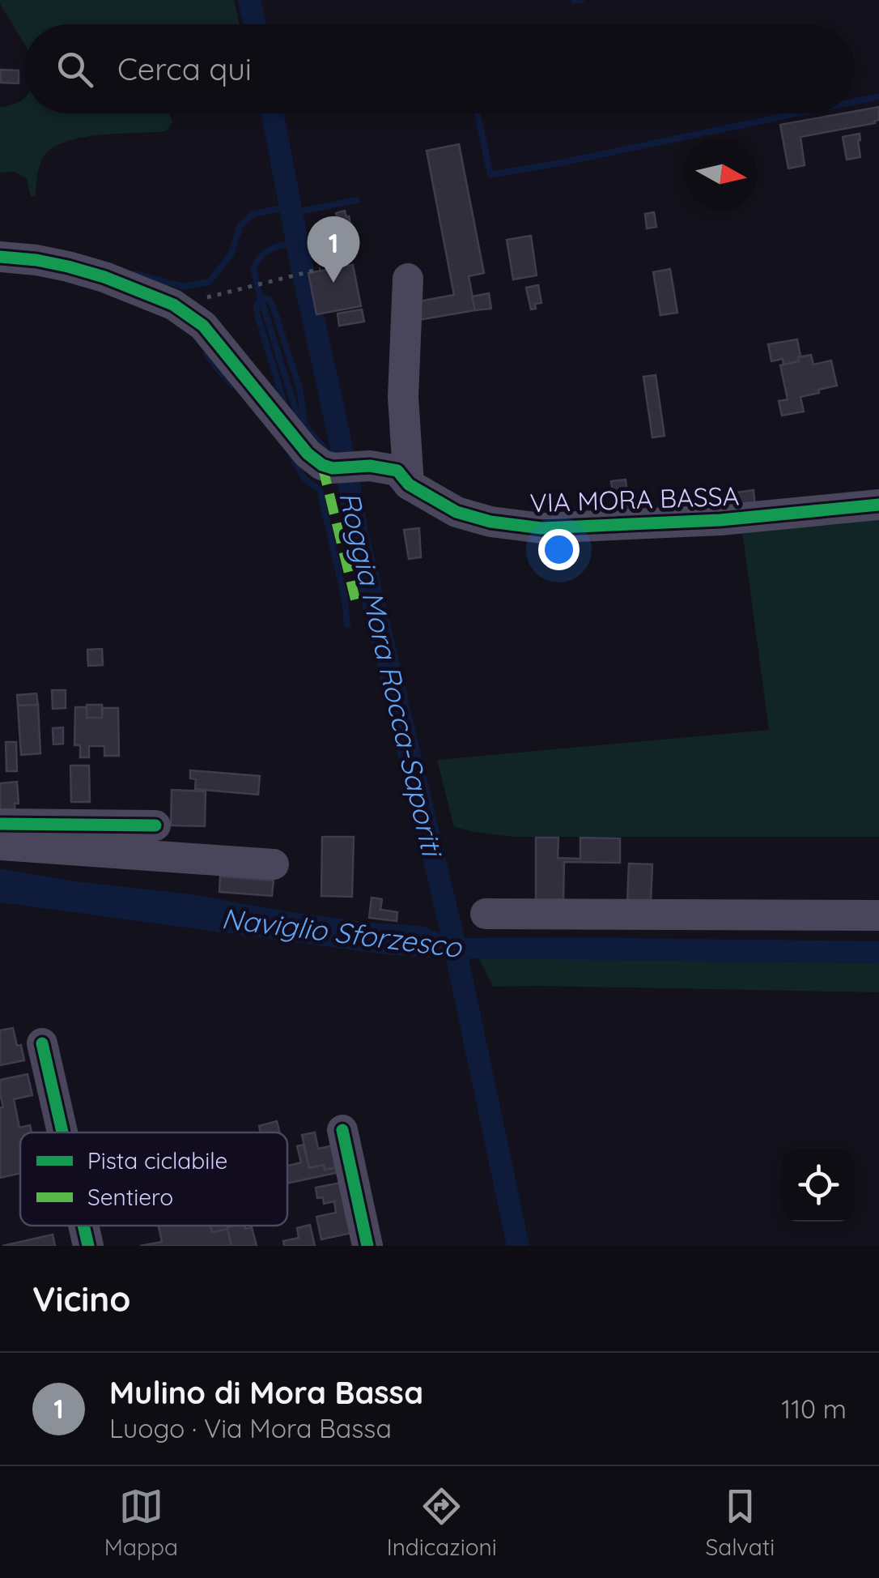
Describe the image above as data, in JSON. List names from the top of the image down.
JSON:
{
  "streets": {
    "street": ["VIA MORA BASSA"]
  },
  "water": ["Roggia Mora Rocca-Saporiti", "Naviglio Sforzesco"],
  "legend": ["Pista ciclabile", "Sentiero"],
  "north": "right",
  "page": {
    "search": "Cerca qui",
    "pins": "1",
    "heading": "Vicino",
    "list": [
      {
        "mark": "1",
        "name": "Mulino di Mora Bassa",
        "note": "Luogo · Via Mora Bassa",
        "value": "110 m"
      }
    ],
    "nav": ["Mappa", "Indicazioni", "Salvati"]
  }
}
